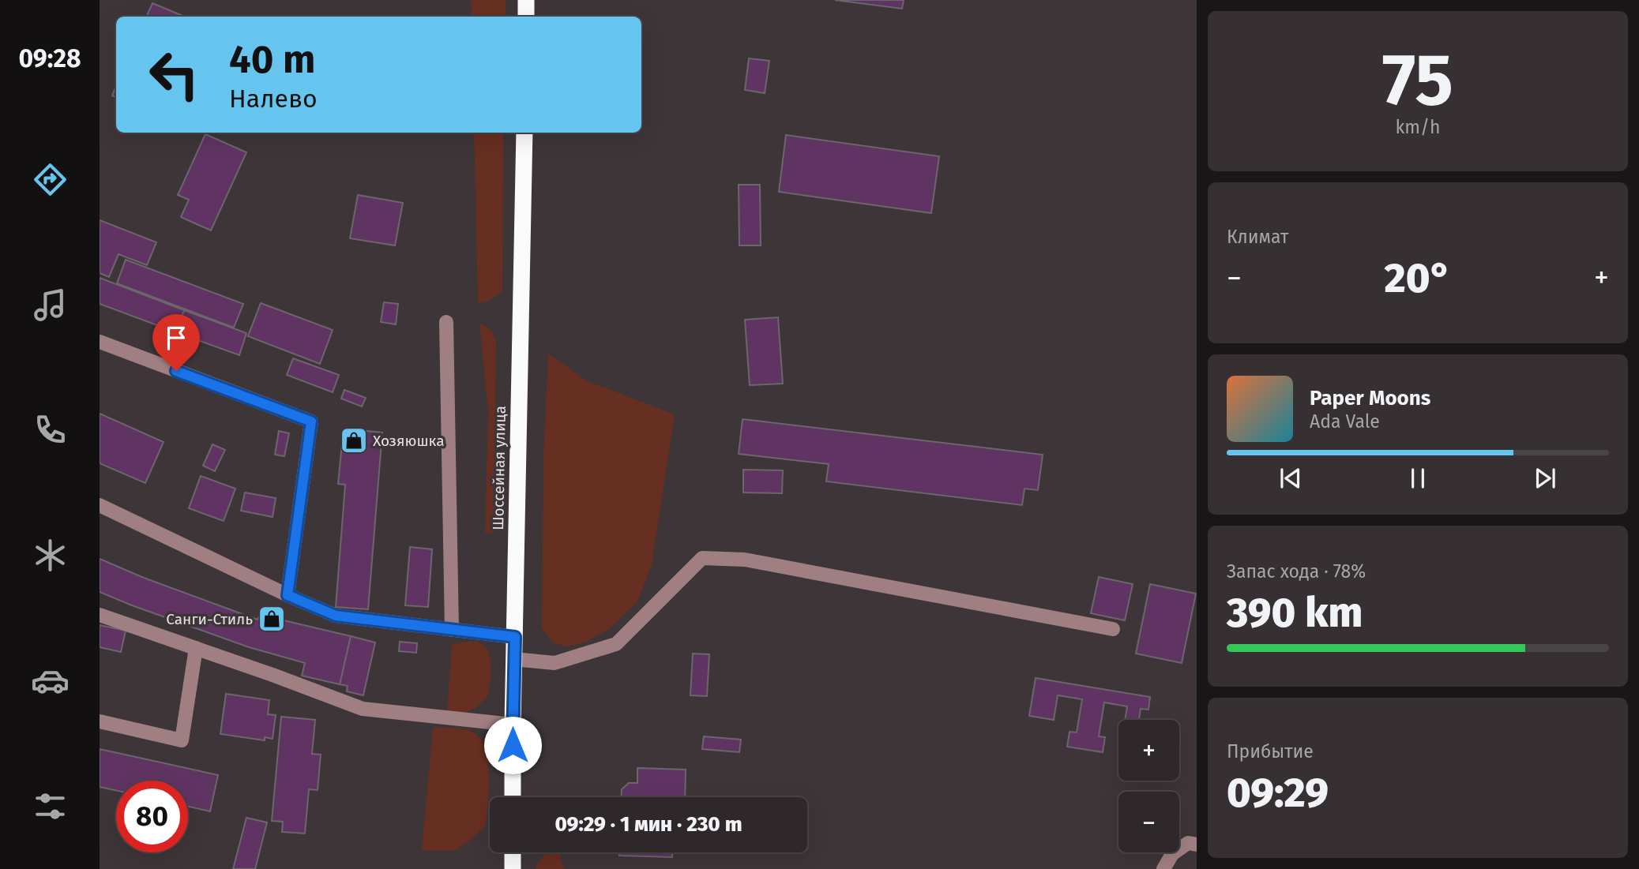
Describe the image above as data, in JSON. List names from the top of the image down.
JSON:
{
  "streets": {
    "highway": ["Шоссейная улица"]
  },
  "places": {
    "shop": ["Хозяюшка", "Санги-Стиль"]
  },
  "page": {
    "tabs": "09:28",
    "tile": [
      ["75", "km/h"],
      "Климат",
      ["Запас хода · 78%", "390 km"],
      ["Прибытие", "09:29"]
    ],
    "turn": ["40 m", "Налево"],
    "heat": ["−", "20°", "+"],
    "song": ["Paper Moons", "Ada Vale"],
    "map_buttons": ["+", "−"],
    "limit": "80",
    "trip": "09:29 · 1 мин · 230 m"
  }
}
